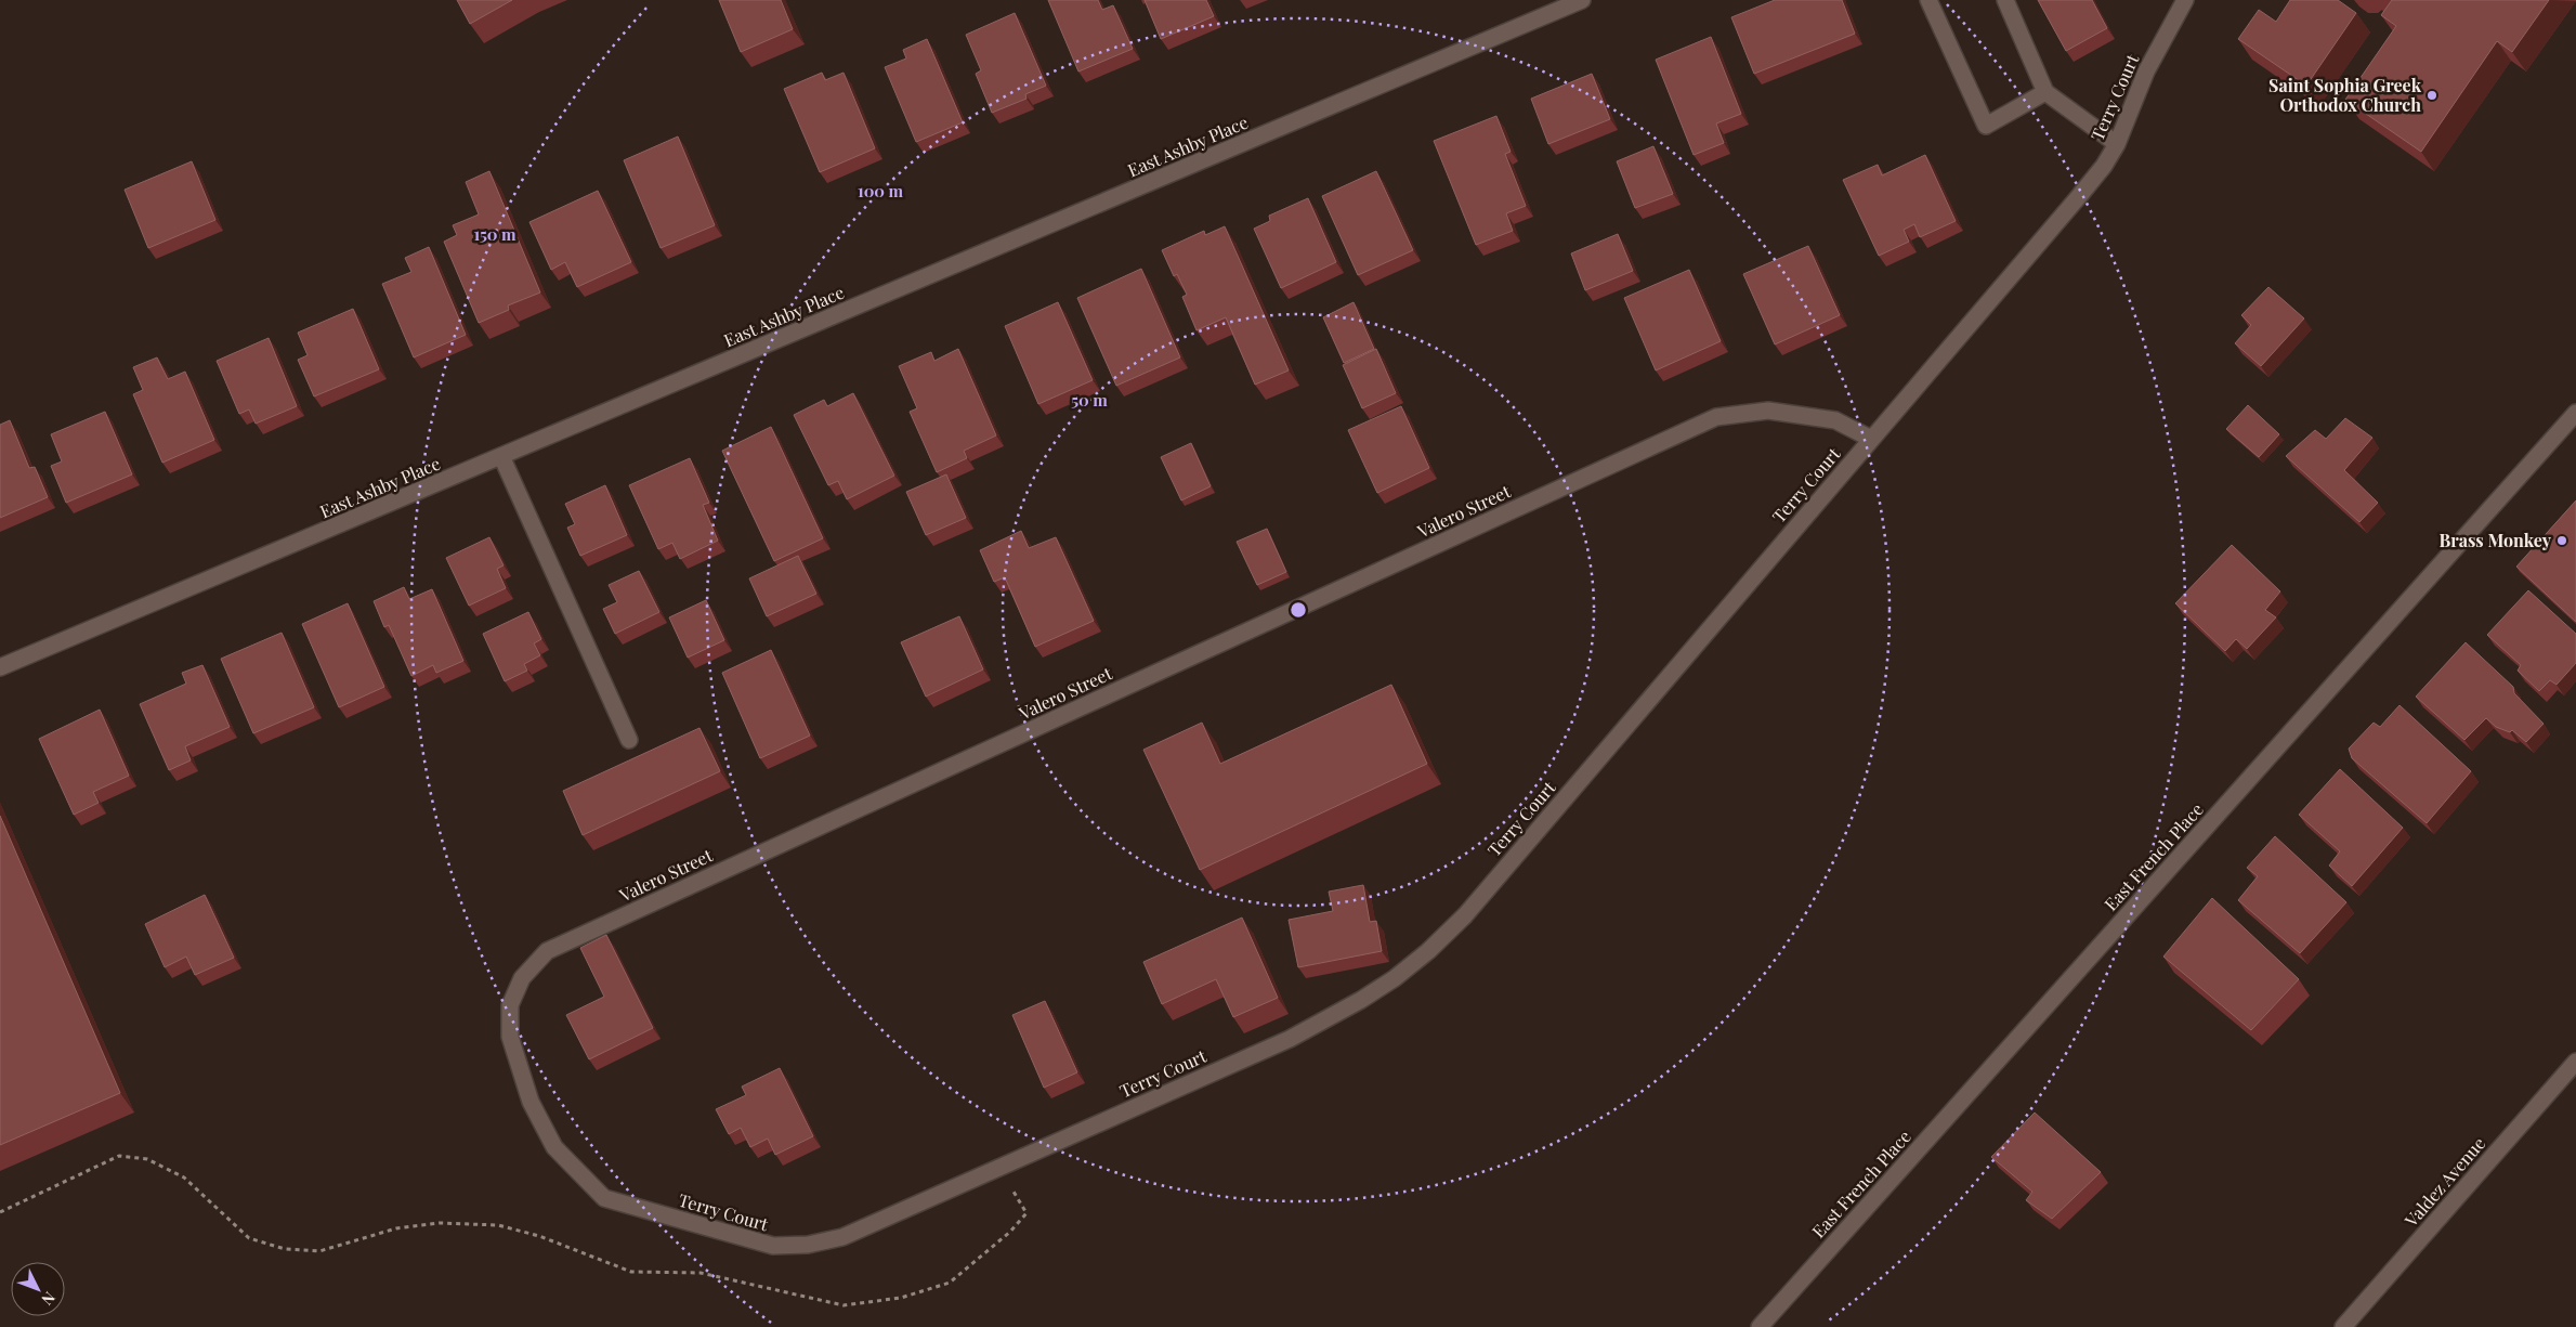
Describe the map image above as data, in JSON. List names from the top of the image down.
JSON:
{
  "streets": {
    "street": [
      "Terry Court",
      "East Ashby Place",
      "Valero Street",
      "East French Place",
      "Valdez Avenue"
    ]
  },
  "crossings": [
    ["Terry Court", "Valero Street"]
  ],
  "places": ["Saint Sophia Greek Orthodox Church", "Brass Monkey"],
  "north": "bottom right",
  "rings": ["100 m", "150 m", "50 m"]
}
